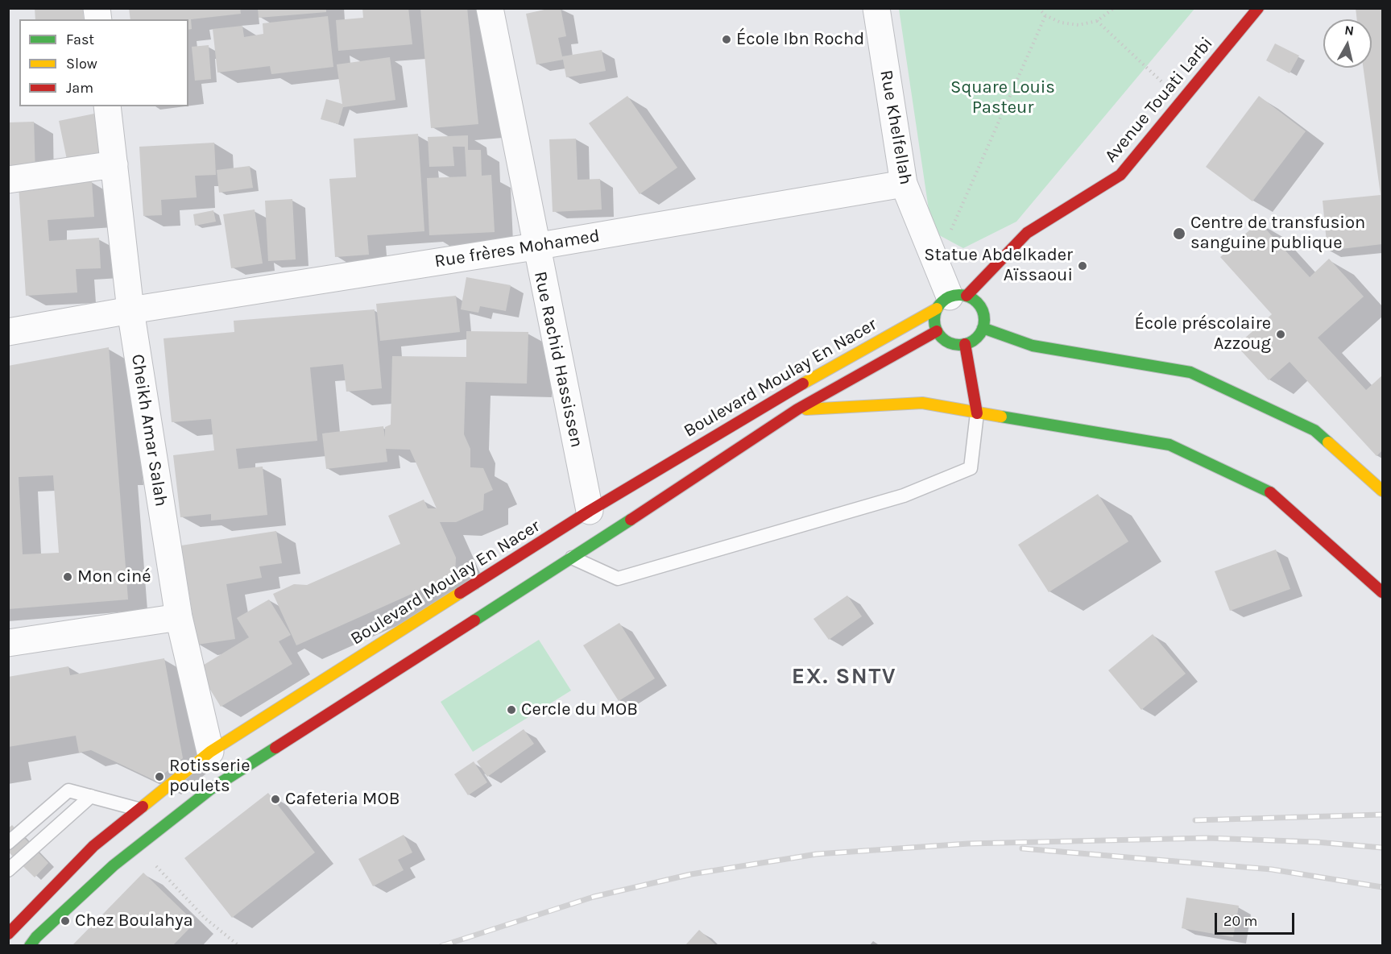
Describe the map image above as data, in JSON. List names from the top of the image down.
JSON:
{
  "streets": {
    "main road": ["Avenue Touati Larbi", "Boulevard Moulay En Nacer"],
    "street": [
      "Rue Khelfellah",
      "Rue frères Mohamed",
      "Rue Rachid Hassissen",
      "Cheikh Amar Salah"
    ]
  },
  "crossings": [
    ["Avenue Touati Larbi", "Rue Khelfellah"],
    ["Avenue Touati Larbi", "Boulevard Moulay En Nacer"],
    ["Rue Khelfellah", "Rue frères Mohamed"],
    ["Rue Khelfellah", "Boulevard Moulay En Nacer"],
    ["Rue frères Mohamed", "Rue Rachid Hassissen"],
    ["Rue frères Mohamed", "Cheikh Amar Salah"],
    ["Rue Rachid Hassissen", "Boulevard Moulay En Nacer"],
    ["Boulevard Moulay En Nacer", "Cheikh Amar Salah"]
  ],
  "districts": ["EX. SNTV"],
  "parks": ["Square Louis Pasteur"],
  "places": [
    "École Ibn Rochd",
    "Centre de transfusion sanguine publique",
    "Statue Abdelkader Aïssaoui",
    "École préscolaire Azzoug",
    "Mon ciné",
    "Cercle du MOB",
    "Rotisserie poulets",
    "Cafeteria MOB",
    "Chez Boulahya"
  ],
  "legend": ["Fast", "Slow", "Jam"],
  "scale_bar": "20 m",
  "north": "top"
}
